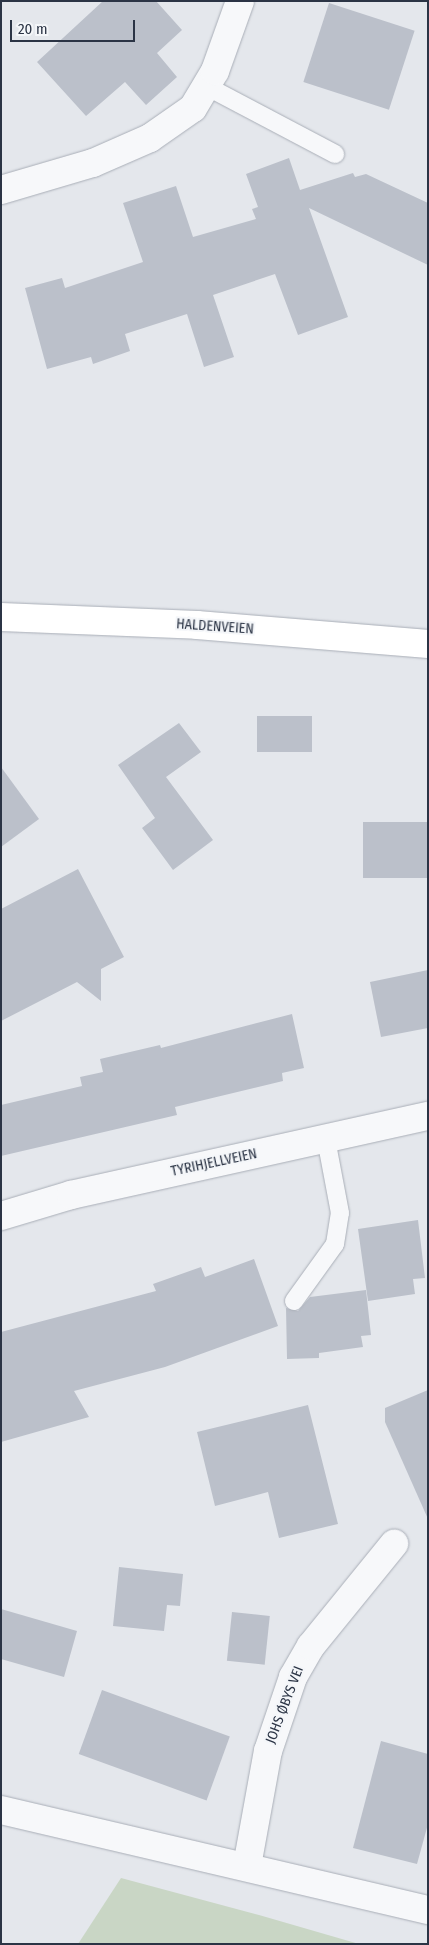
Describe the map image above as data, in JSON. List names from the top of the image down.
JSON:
{
  "streets": {
    "main road": ["HALDENVEIEN"],
    "street": ["TYRIHJELLVEIEN", "JOHS ØBYS VEI"]
  },
  "scale_bar": "20 m"
}
